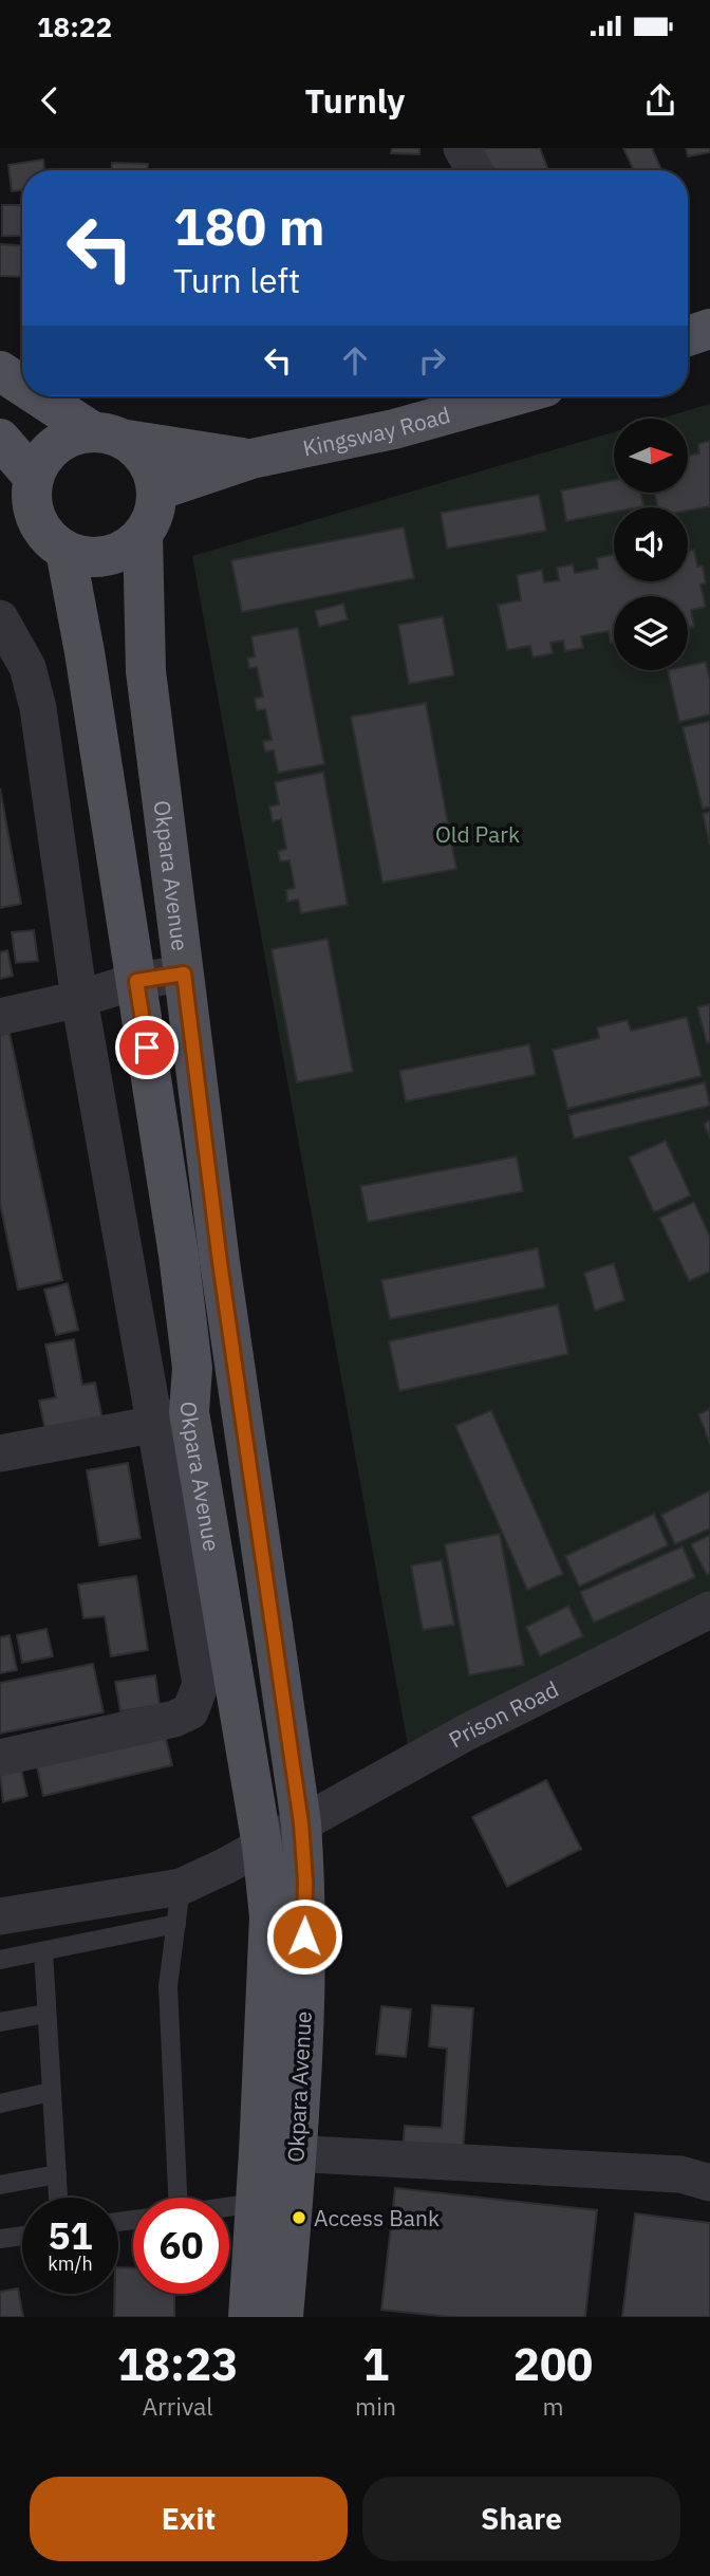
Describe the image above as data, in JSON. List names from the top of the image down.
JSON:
{
  "streets": {
    "main road": ["Kingsway Road", "Okpara Avenue"],
    "street": ["Prison Road"]
  },
  "crossings": [
    ["Kingsway Road", "Okpara Avenue"],
    ["Okpara Avenue", "Prison Road"]
  ],
  "parks": ["Old Park"],
  "places": ["Access Bank"],
  "north": "right",
  "page": {
    "status": "18:22",
    "header": "Turnly",
    "turn": ["180 m", "Turn left"],
    "speed": "51 km/h",
    "limit": "60",
    "eta": [
      "18:23",
      "Arrival",
      "1",
      "min",
      "200",
      "m"
    ],
    "buttons": ["Exit", "Share"]
  }
}
